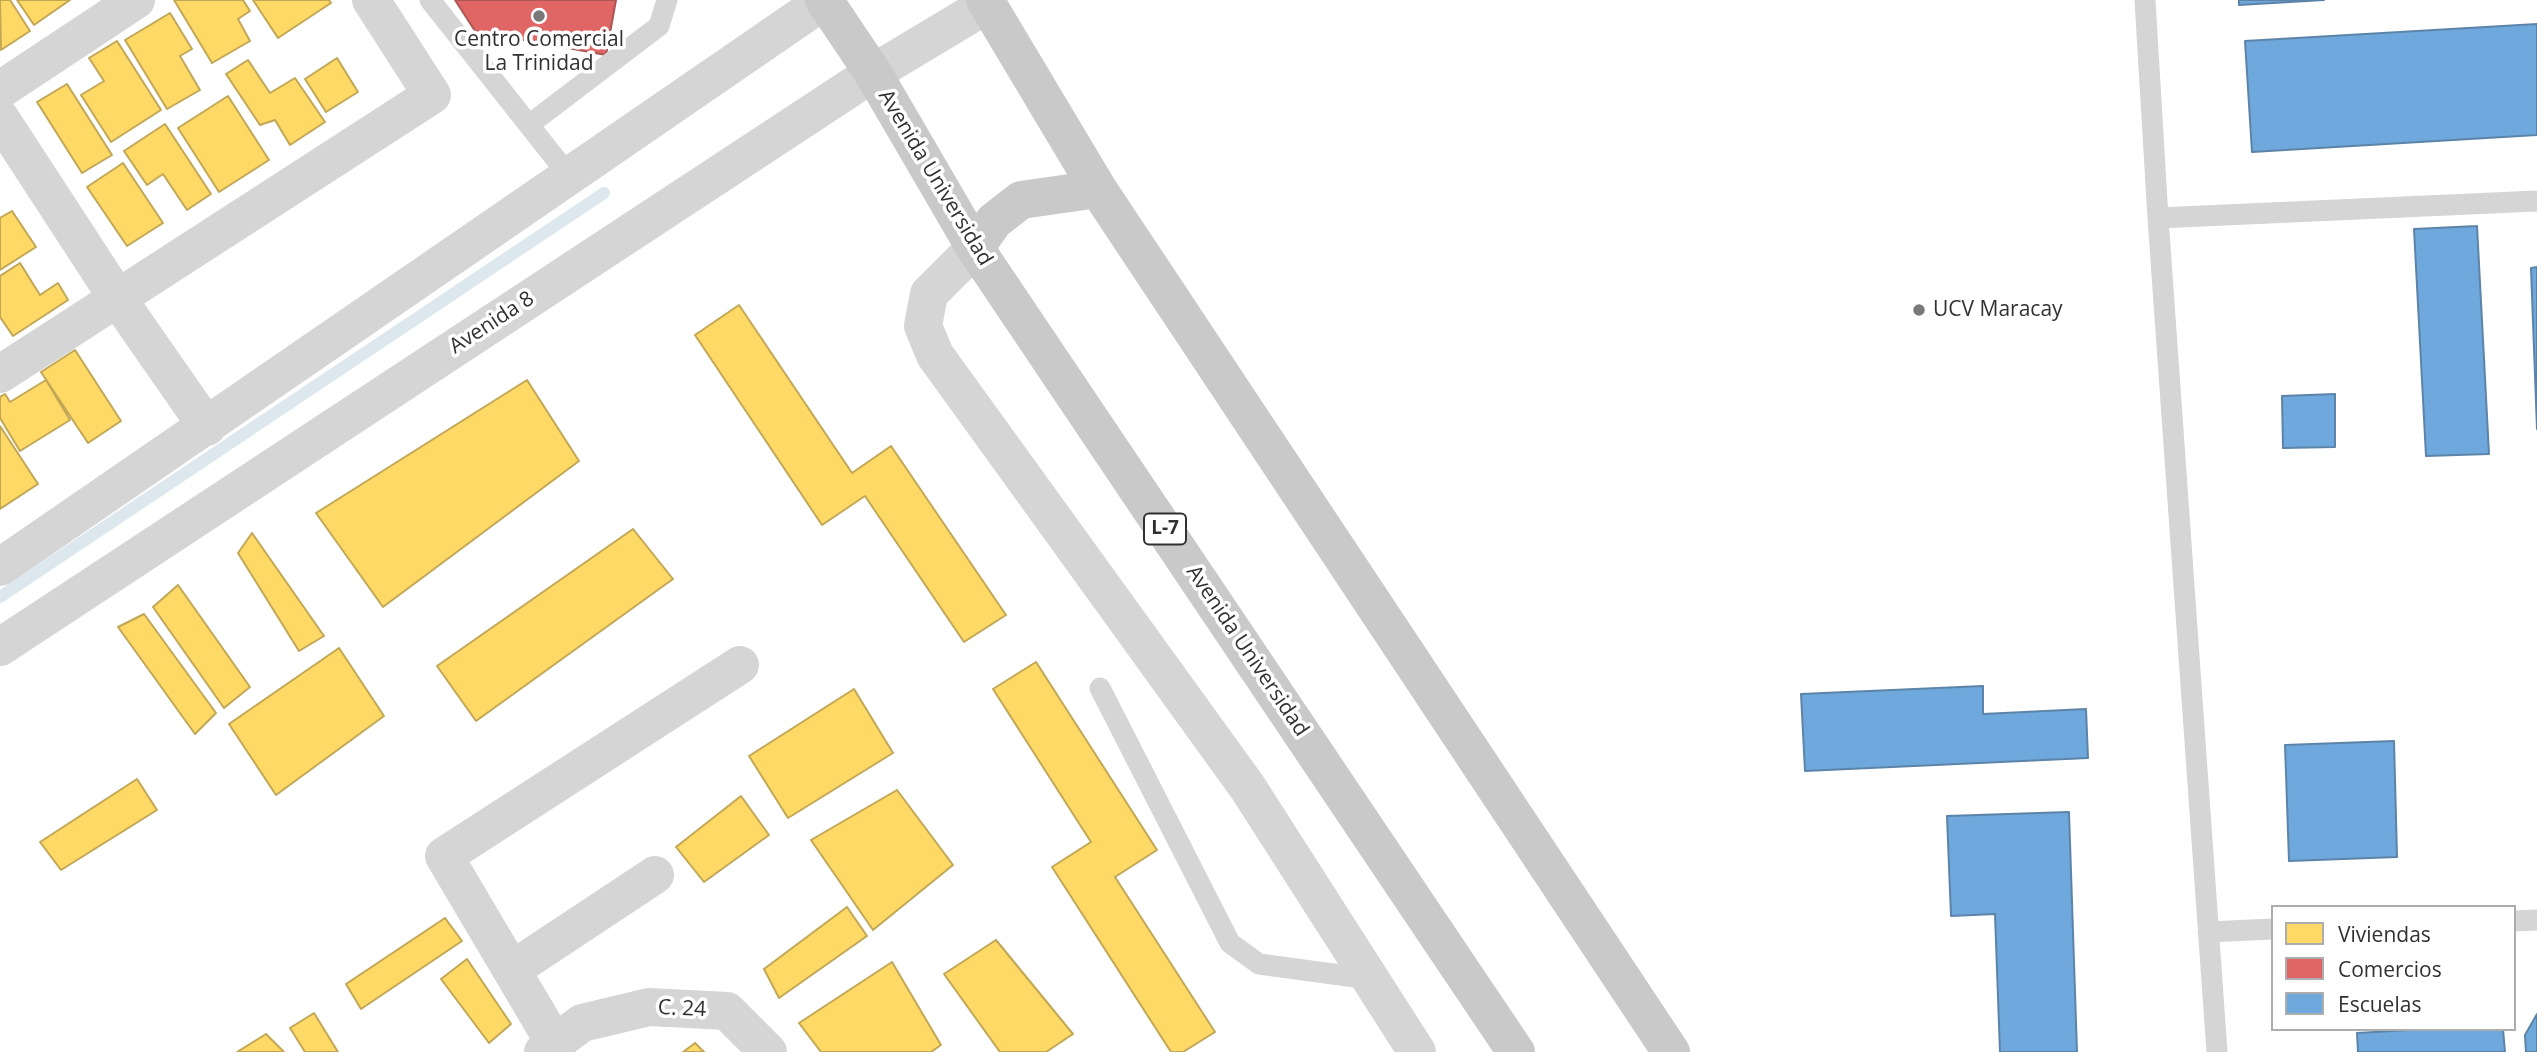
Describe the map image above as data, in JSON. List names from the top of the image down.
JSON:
{
  "streets": {
    "main road": ["Avenida Universidad", "L-7"],
    "street": ["Avenida 8", "C. 24"]
  },
  "crossings": [
    ["Avenida Universidad", "Avenida 8"]
  ],
  "places": ["Centro Comercial La Trinidad", "UCV Maracay"],
  "legend": ["Viviendas", "Comercios", "Escuelas"]
}
